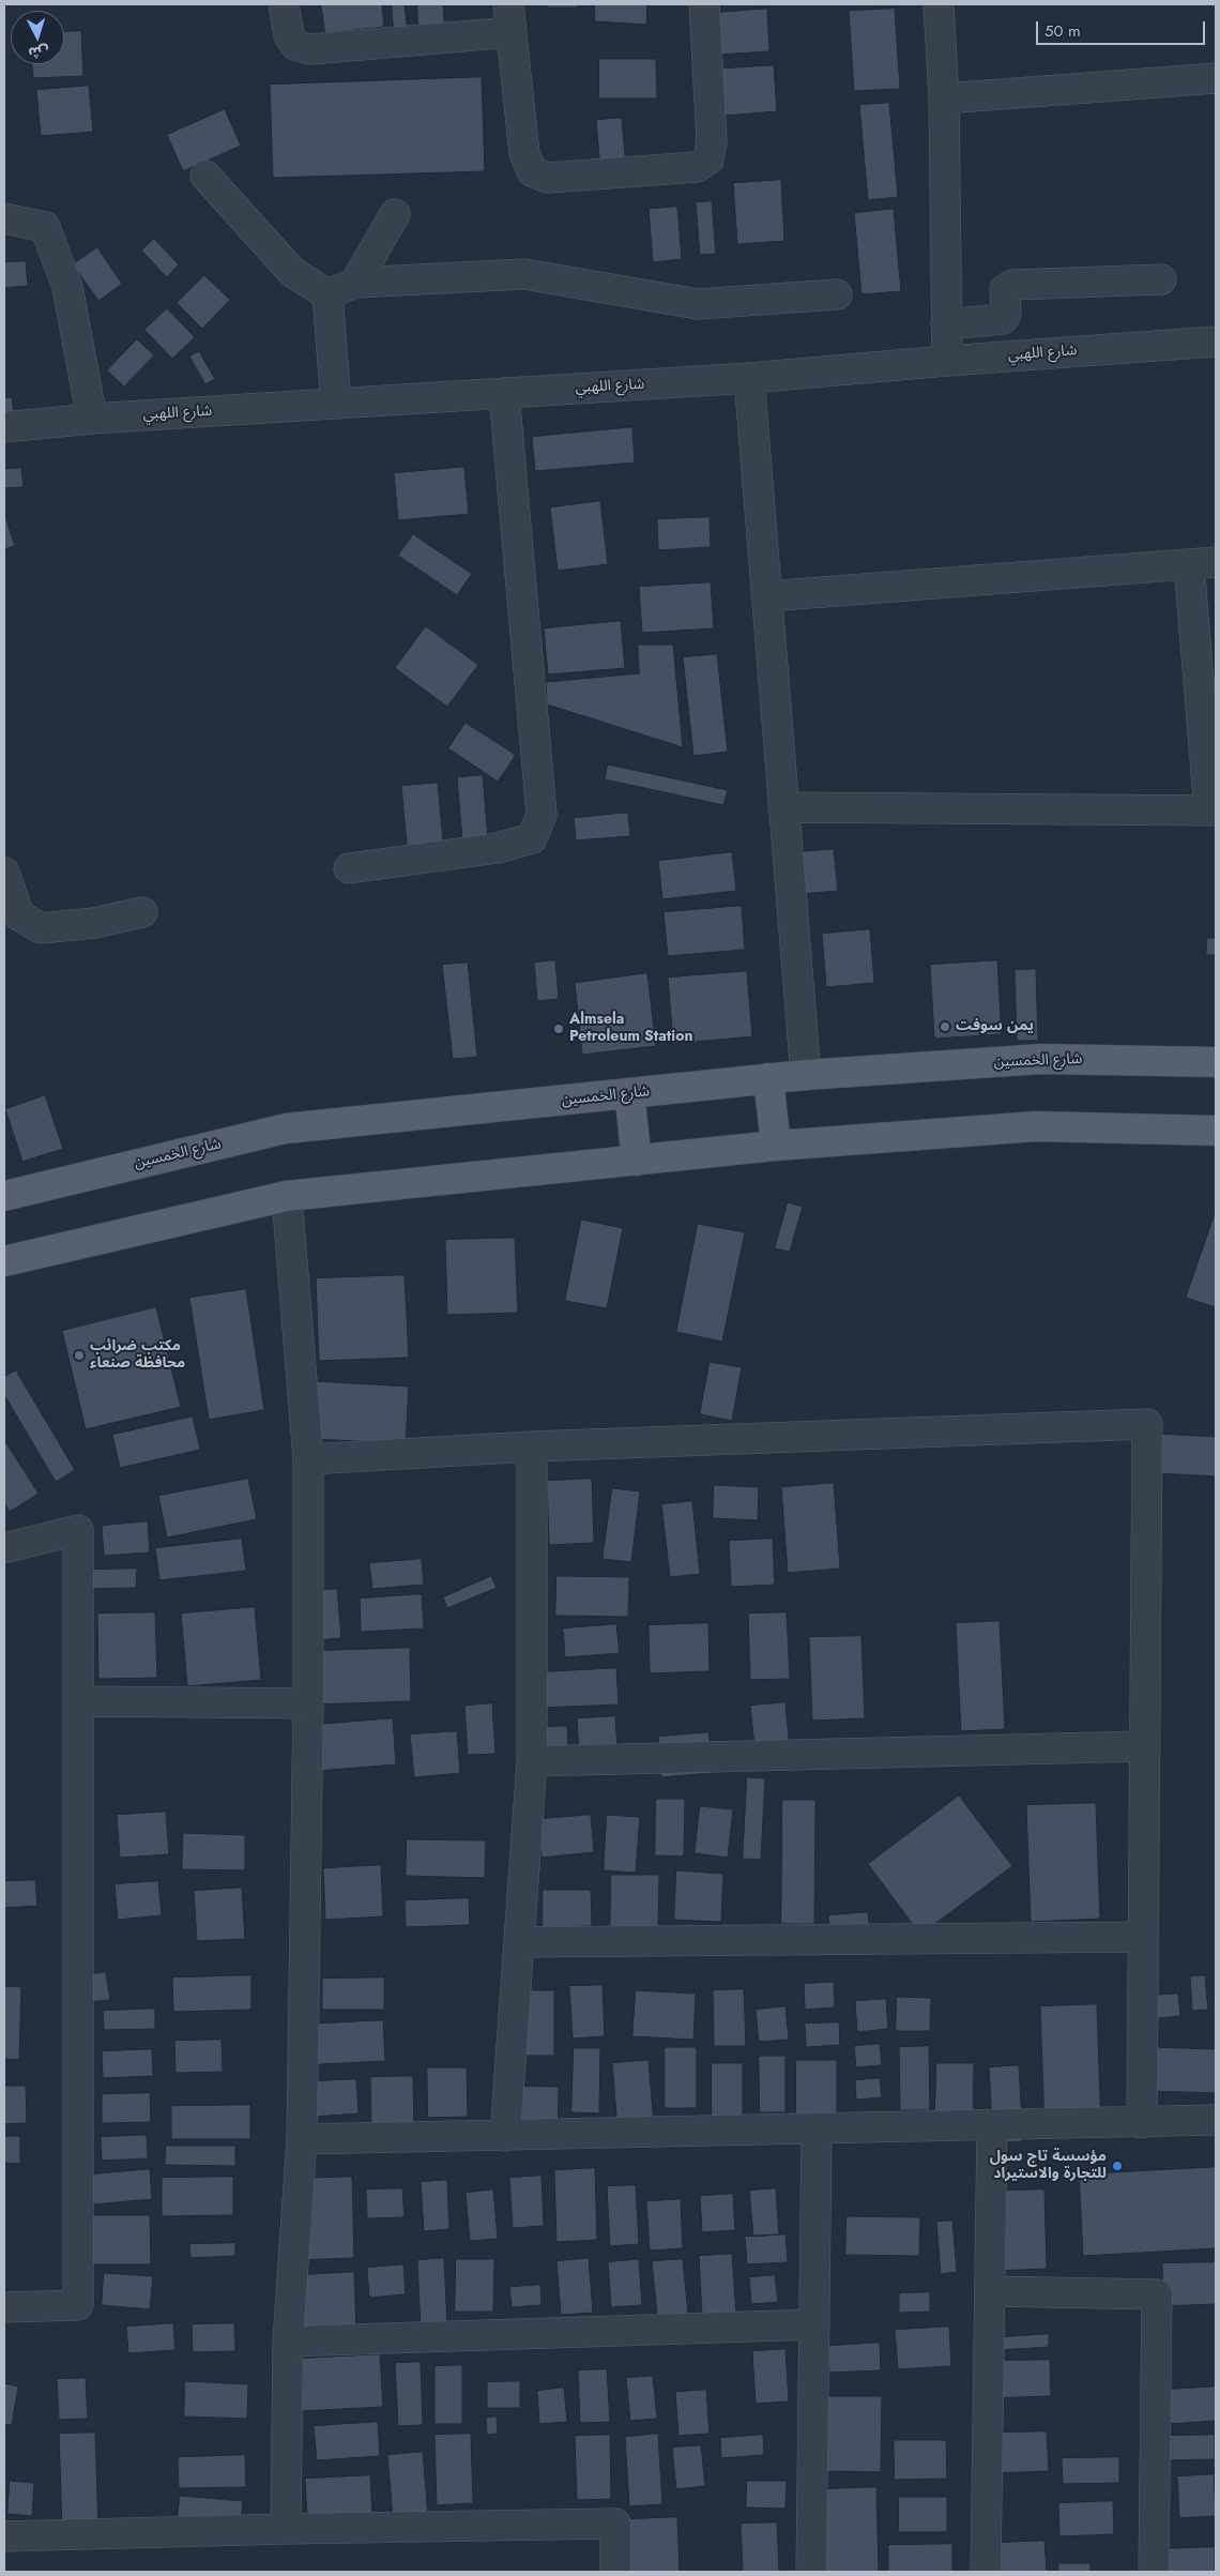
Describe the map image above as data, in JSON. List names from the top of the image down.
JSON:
{
  "streets": {
    "main road": ["شارع الخمسين"],
    "street": ["شارع اللهبي"]
  },
  "places": [
    "يمن سوفت",
    "Almsela Petroleum Station",
    "مكتب ضرائب محافظة صنعاء",
    "مؤسسة تاج سول للتجارة والاستيراد"
  ],
  "scale_bar": "50 m",
  "north": "bottom"
}
